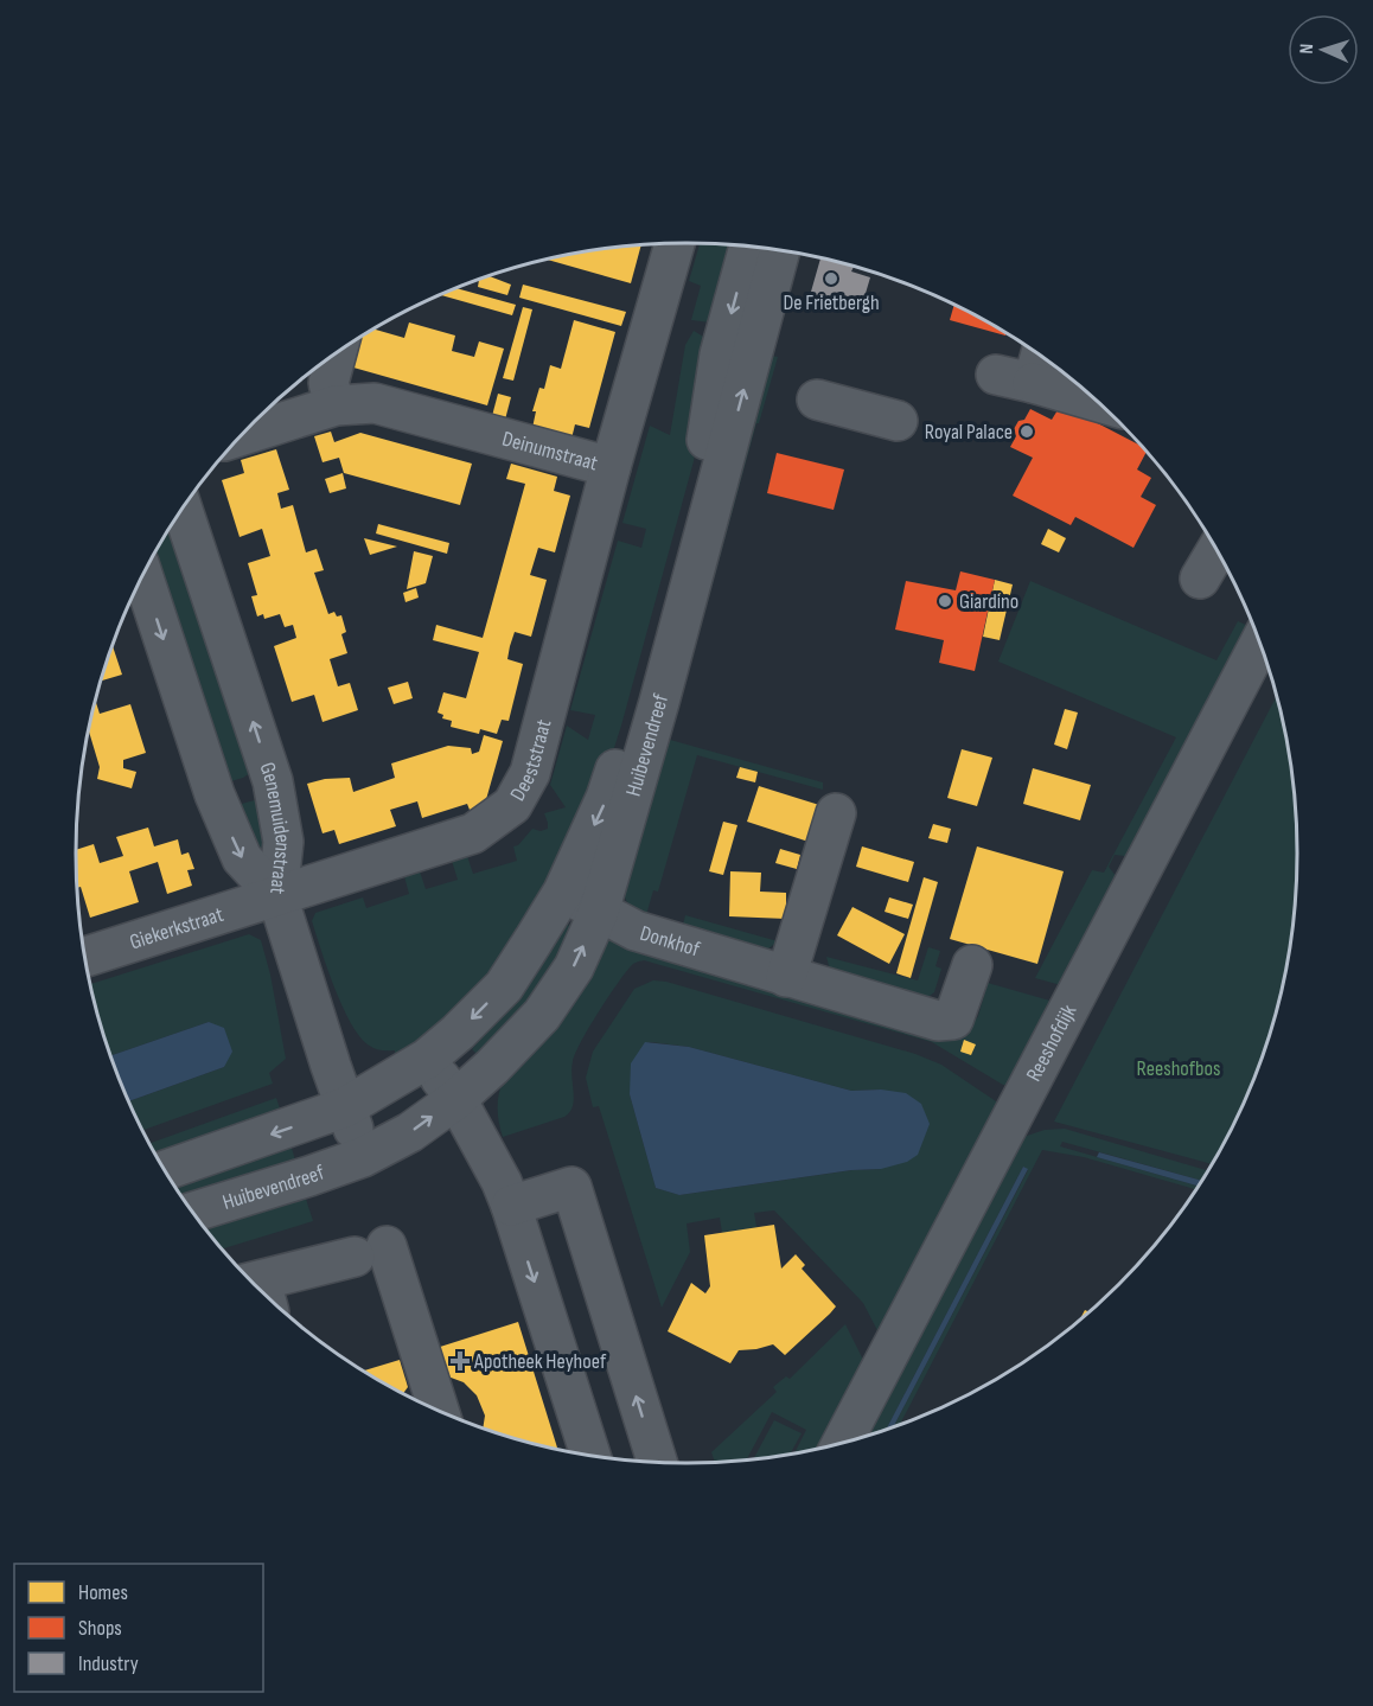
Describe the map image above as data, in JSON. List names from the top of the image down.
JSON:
{
  "streets": {
    "street": [
      "Deinumstraat",
      "Huibevendreef",
      "Deeststraat",
      "Genemuidenstraat",
      "Giekerkstraat",
      "Donkhof",
      "Reeshofdijk"
    ]
  },
  "crossings": [
    ["Deinumstraat", "Deeststraat"],
    ["Huibevendreef", "Donkhof"],
    ["Deeststraat", "Genemuidenstraat"],
    ["Deeststraat", "Giekerkstraat"],
    ["Genemuidenstraat", "Giekerkstraat"]
  ],
  "parks": ["Reeshofbos"],
  "places": {
    "other": ["De Frietbergh", "Royal Palace", "Giardino"],
    "health": ["Apotheek Heyhoef"]
  },
  "legend": ["Homes", "Shops", "Industry"],
  "north": "left"
}
